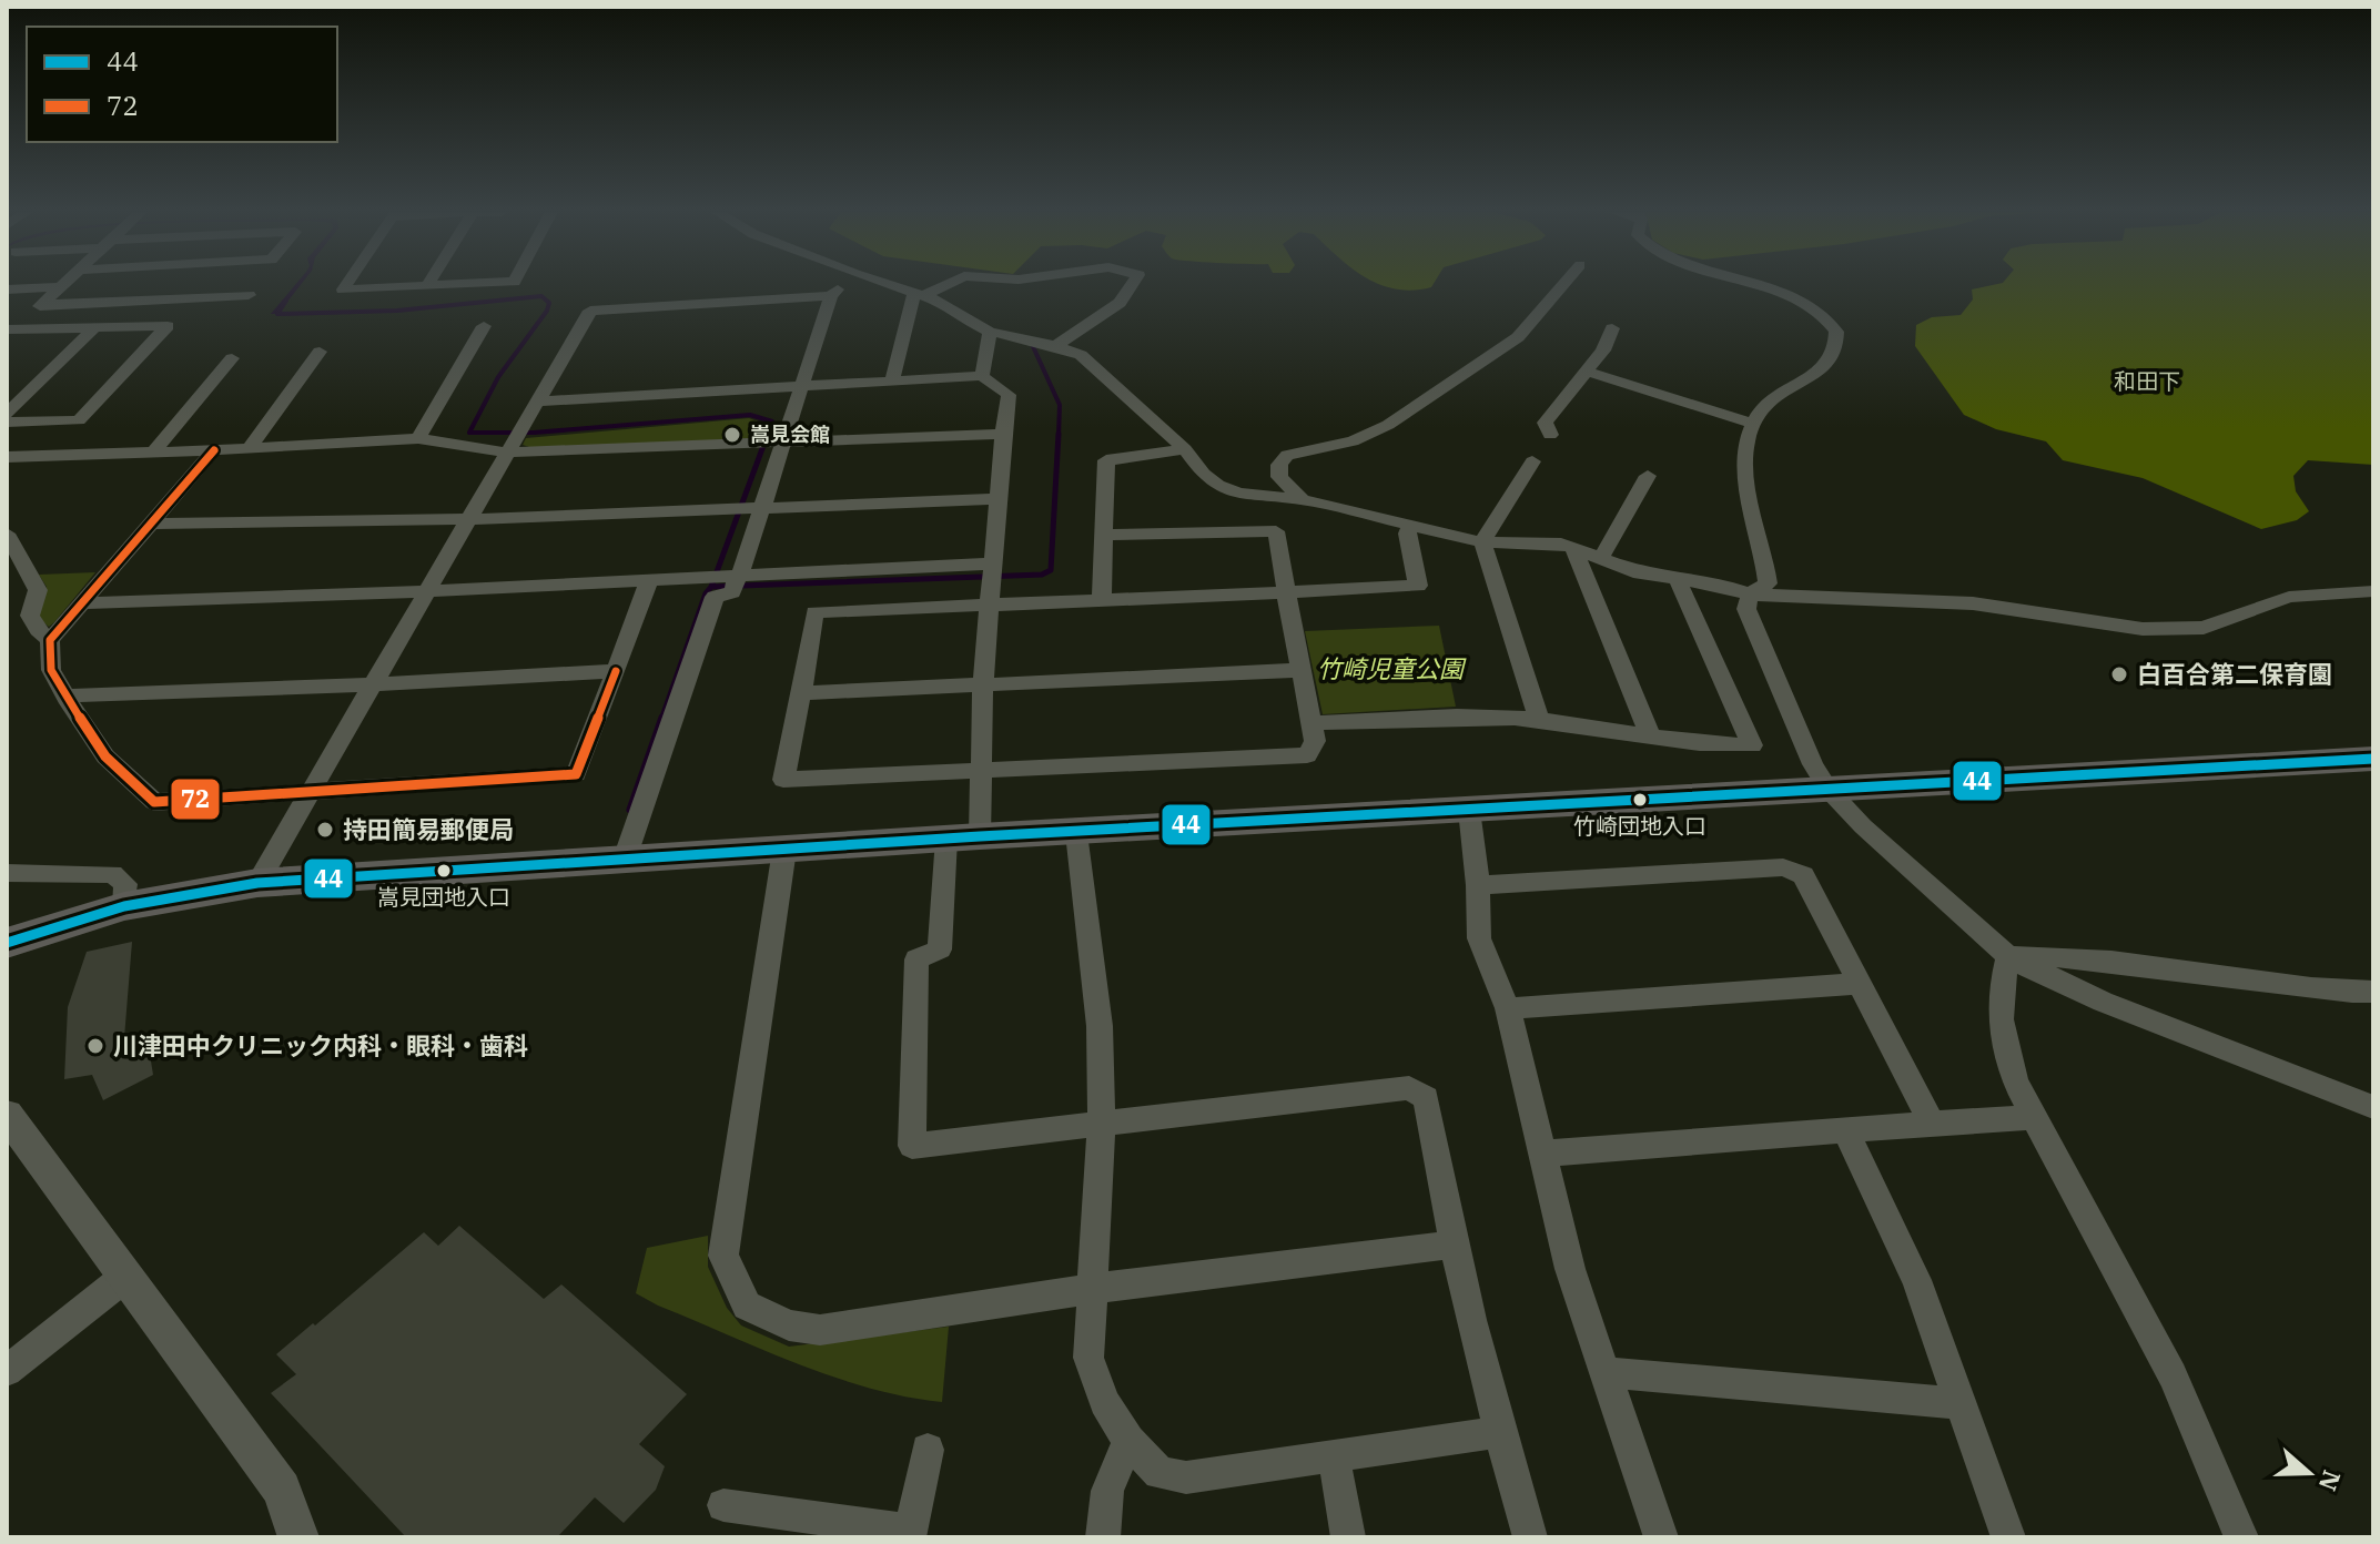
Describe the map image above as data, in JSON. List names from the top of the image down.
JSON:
{
  "districts": ["和田下"],
  "parks": ["竹崎児童公園"],
  "places": [
    "嵩見会館",
    "白百合第二保育園",
    "竹崎団地入口",
    "持田簡易郵便局",
    "嵩見団地入口",
    "川津田中クリニック内科・眼科・歯科"
  ],
  "lines": ["transit line 72", "transit line 44"],
  "legend": ["44", "72"],
  "north": "right"
}
